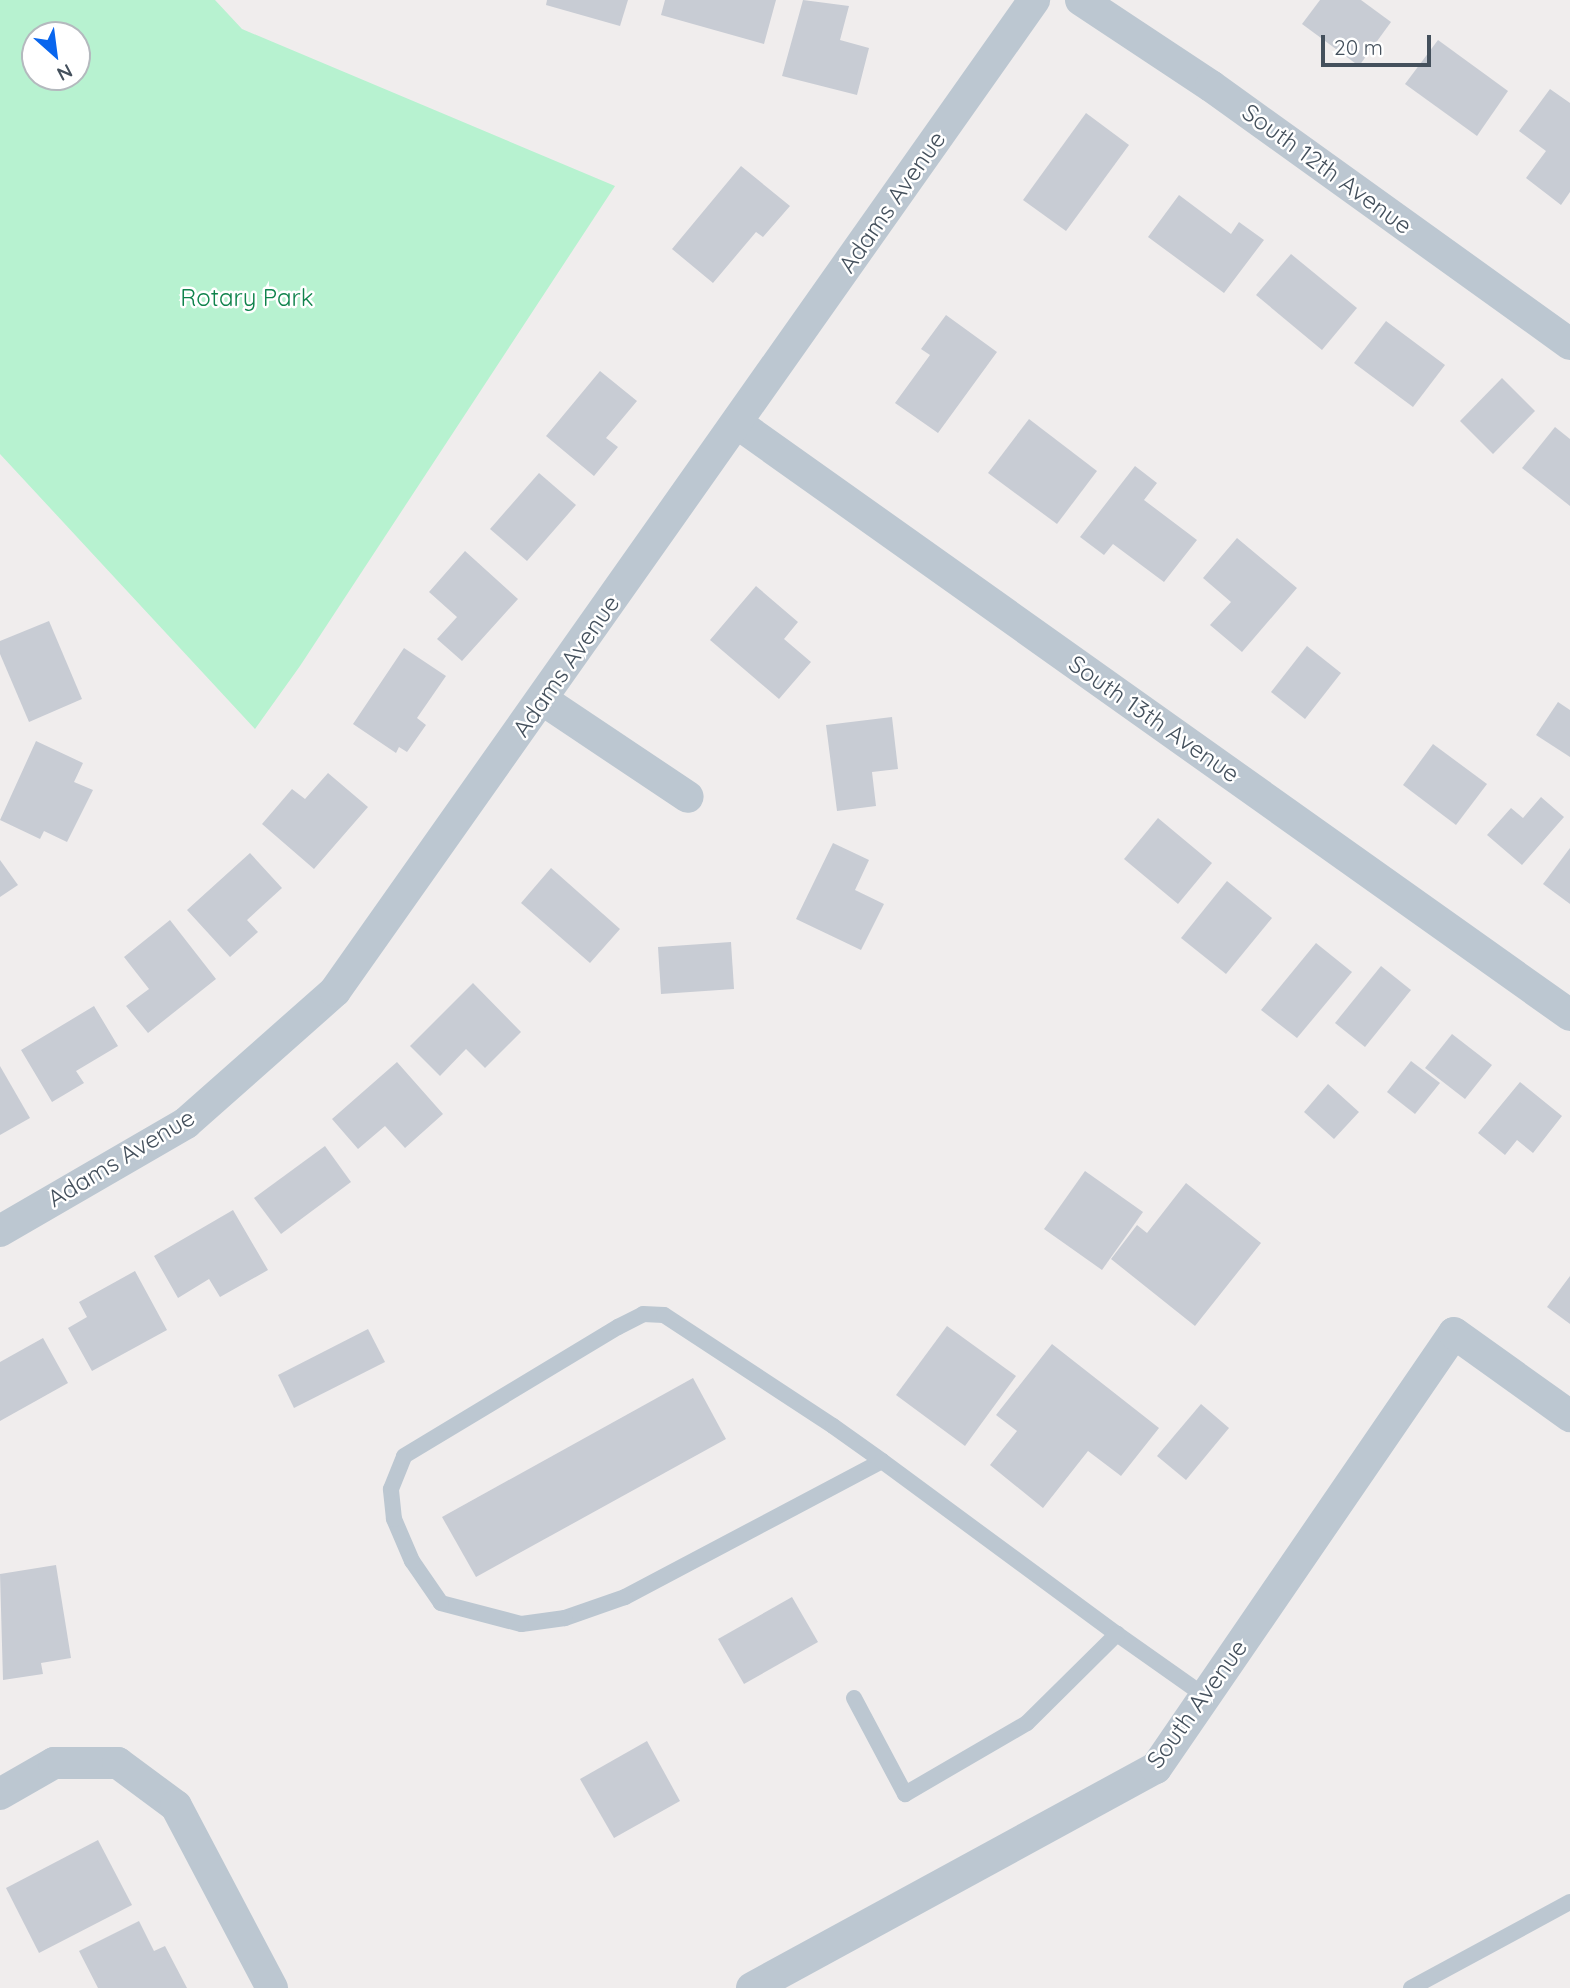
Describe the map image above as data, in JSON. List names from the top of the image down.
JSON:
{
  "streets": {
    "street": [
      "South 12th Avenue",
      "Adams Avenue",
      "South 13th Avenue",
      "South Avenue"
    ]
  },
  "crossings": [
    ["Adams Avenue", "South 13th Avenue"]
  ],
  "parks": ["Rotary Park"],
  "scale_bar": "20 m",
  "north": "bottom right"
}
